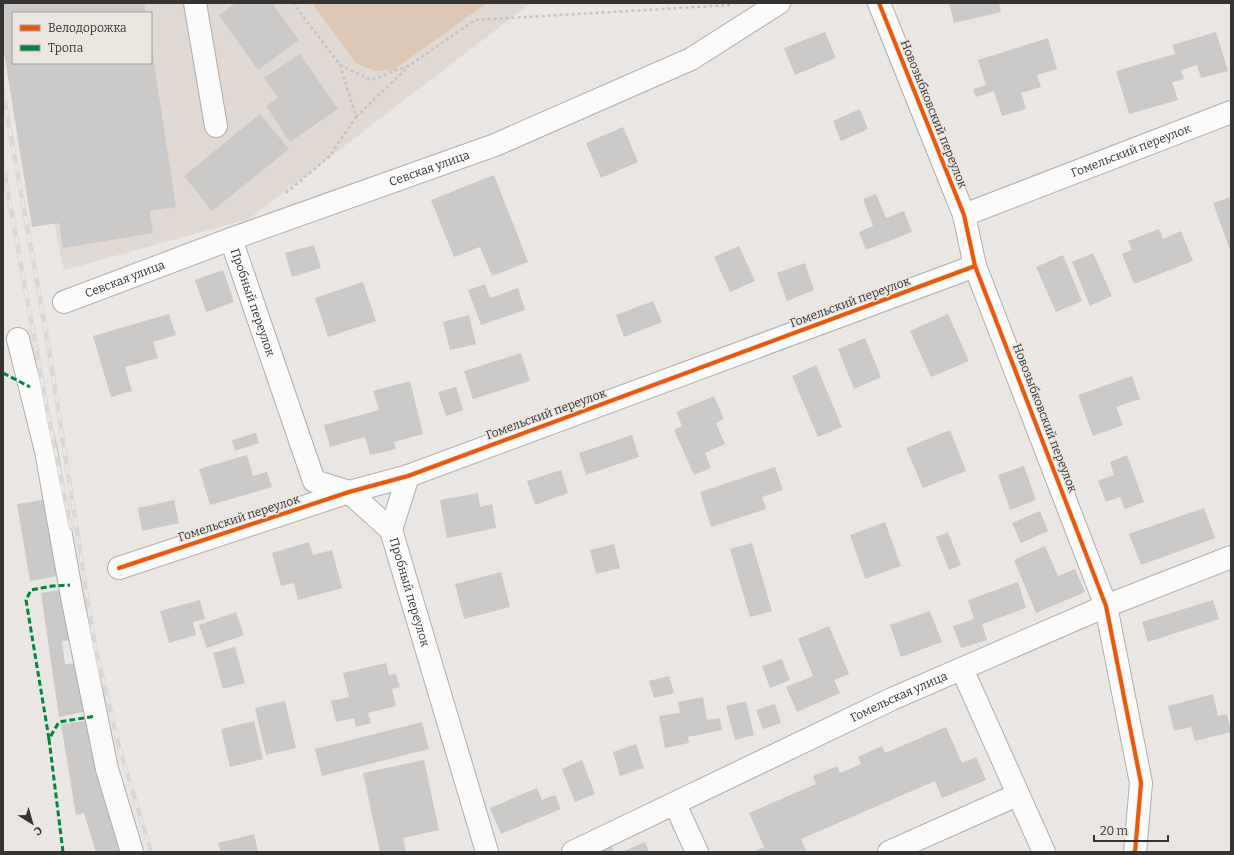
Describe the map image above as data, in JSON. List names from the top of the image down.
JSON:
{
  "streets": {
    "street": [
      "Новозыбковский переулок",
      "Гомельский переулок",
      "Севская улица",
      "Пробный переулок",
      "Гомельская улица"
    ]
  },
  "crossings": [
    ["Новозыбковский переулок", "Гомельский переулок"],
    ["Новозыбковский переулок", "Гомельская улица"],
    ["Гомельский переулок", "Пробный переулок"],
    ["Севская улица", "Пробный переулок"]
  ],
  "legend": ["Велодорожка", "Тропа"],
  "scale_bar": "20 m",
  "north": "bottom right"
}
